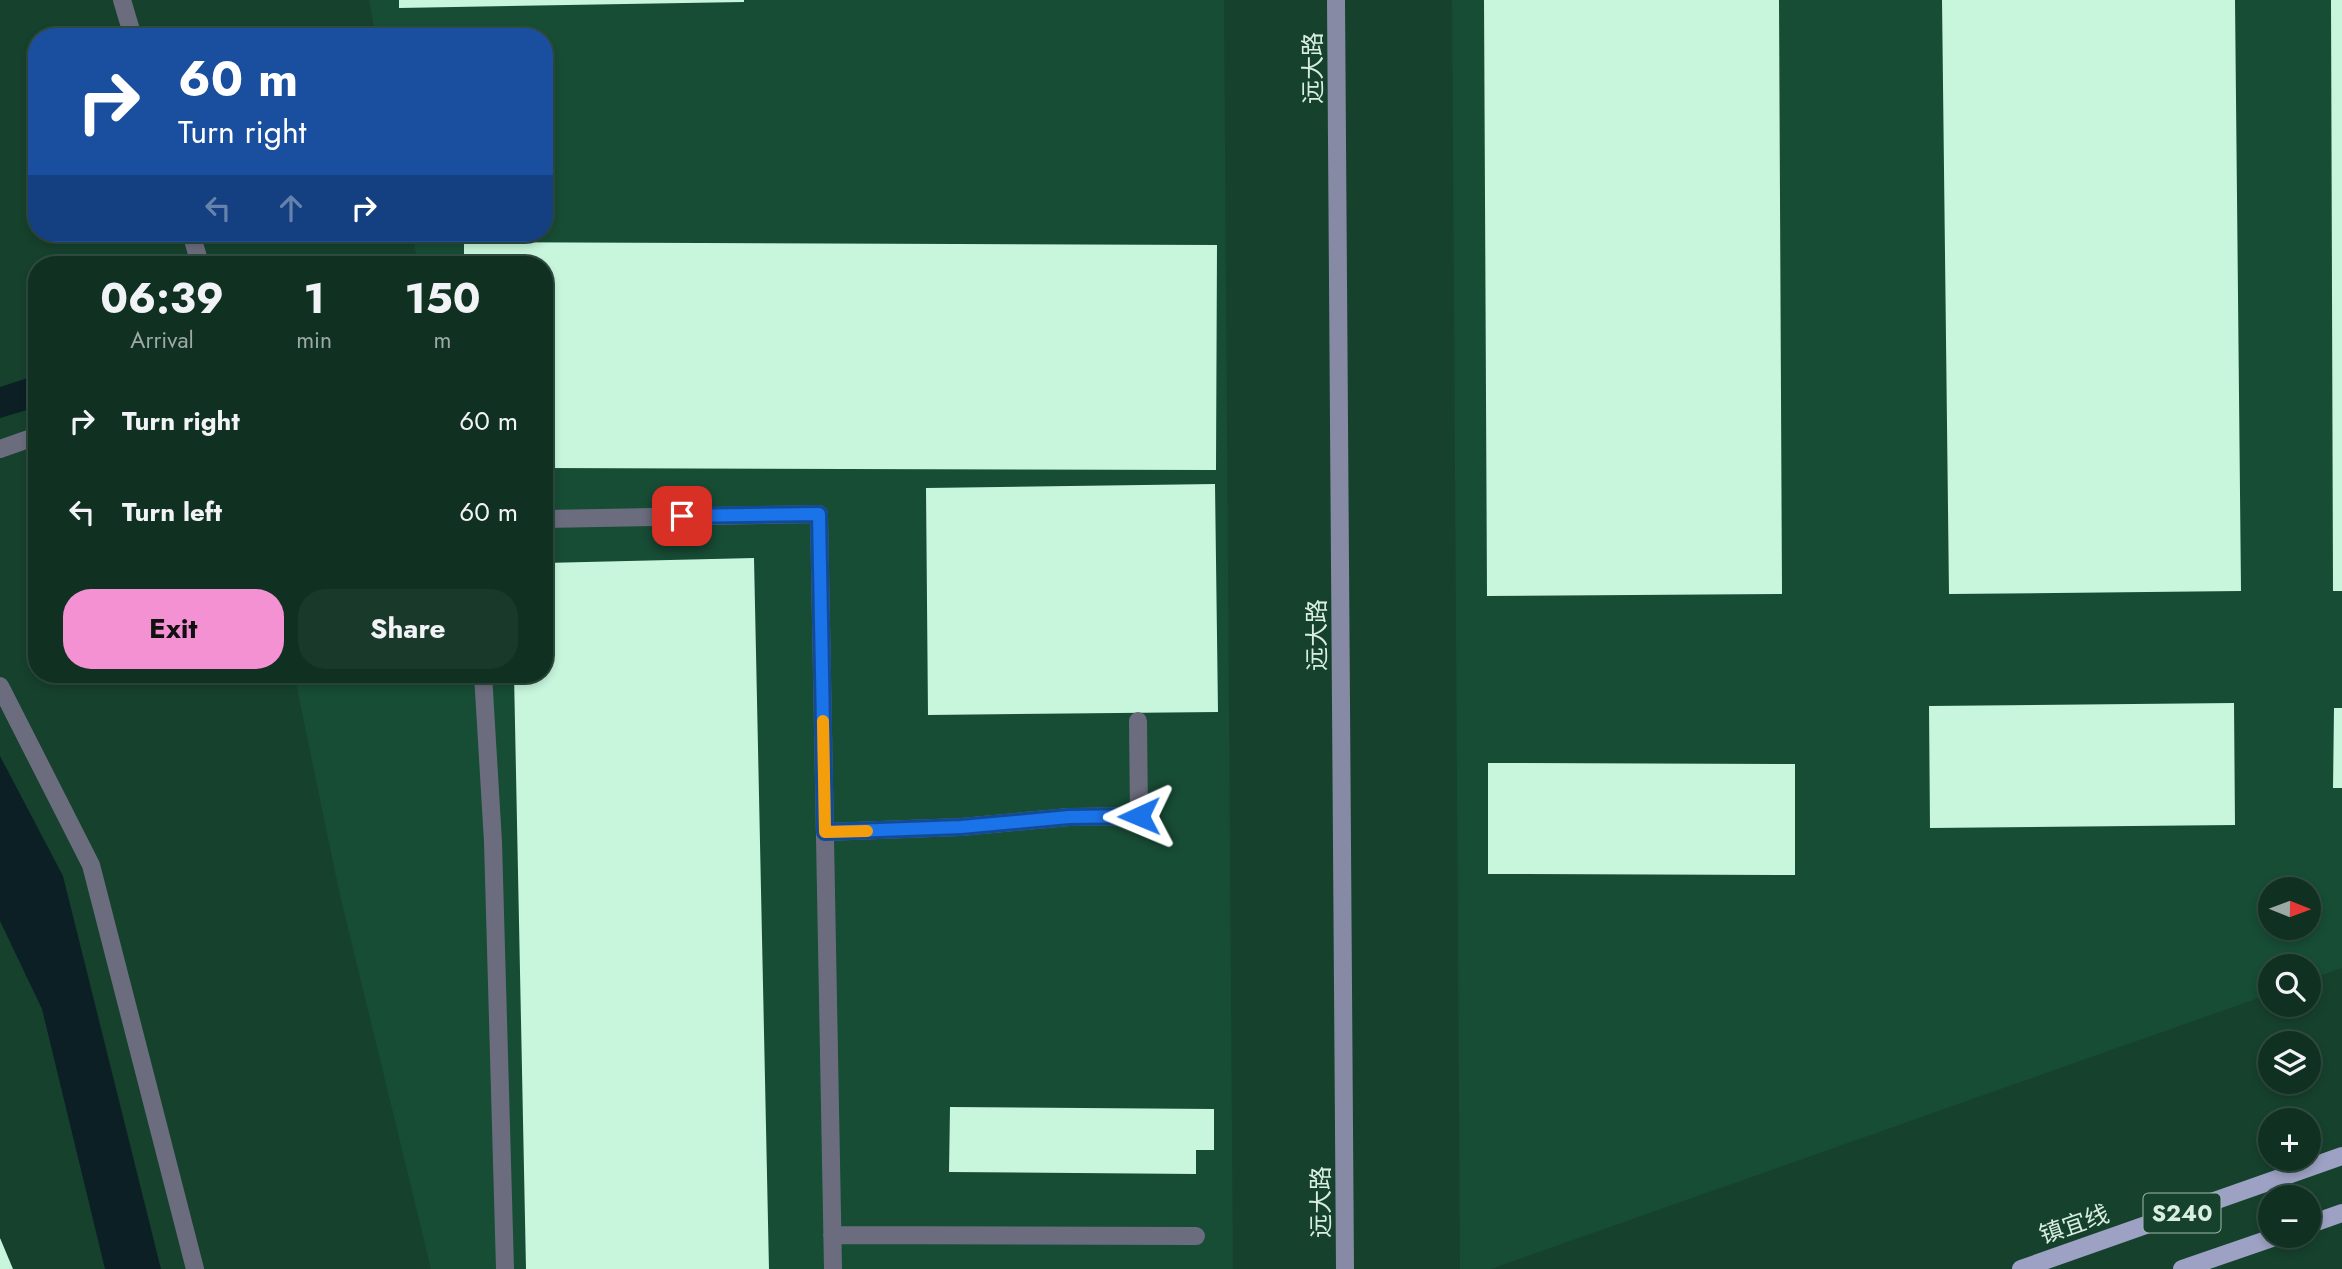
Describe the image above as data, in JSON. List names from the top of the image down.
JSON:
{
  "streets": {
    "main road": ["S240", "镇宜线"],
    "street": ["远大路"]
  },
  "north": "right",
  "page": {
    "turn": ["60 m", "Turn right"],
    "eta": [
      "06:39",
      "Arrival",
      "1",
      "min",
      "150",
      "m"
    ],
    "list": [
      {
        "name": "Turn right",
        "value": "60 m"
      },
      {
        "name": "Turn left",
        "value": "60 m"
      }
    ],
    "buttons": ["Exit", "Share"],
    "map_buttons": ["+", "−"]
  }
}
